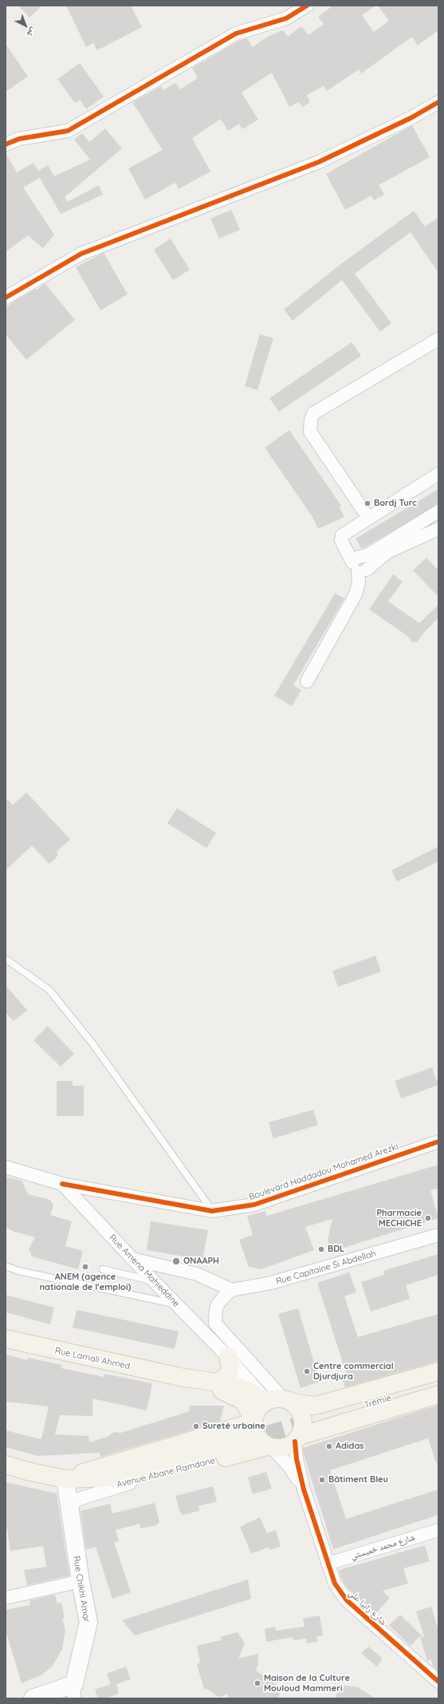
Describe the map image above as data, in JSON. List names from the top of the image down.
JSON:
{
  "streets": {
    "main road": ["Rue Lamali Ahmed", "Trémie", "Avenue Abane Ramdane"],
    "street": [
      "Boulevard Haddadou Mohamed Arezki",
      "Rue Capitaine Si Abdellah",
      "Rue Amena Mahieddine",
      "شارع محمد خميستي",
      "Rue Chikhi Amar",
      "شارع رابيا علي"
    ]
  },
  "crossings": [
    ["Boulevard Haddadou Mohamed Arezki", "Rue Amena Mahieddine"],
    ["Rue Amena Mahieddine", "Rue Lamali Ahmed"],
    ["Rue Amena Mahieddine", "Avenue Abane Ramdane"],
    ["Rue Lamali Ahmed", "Avenue Abane Ramdane"],
    ["Avenue Abane Ramdane", "Rue Chikhi Amar"],
    ["شارع محمد خميستي", "شارع رابيا علي"]
  ],
  "places": [
    "Bordj Turc",
    "Pharmacie MECHICHE",
    "BDL",
    "ONAAPH",
    "ANEM (agence nationale de l'emploi)",
    "Centre commercial Djurdjura",
    "Sureté urbaine",
    "Adidas",
    "Bâtiment Bleu",
    "Maison de la Culture Mouloud Mammeri"
  ],
  "north": "bottom right"
}
